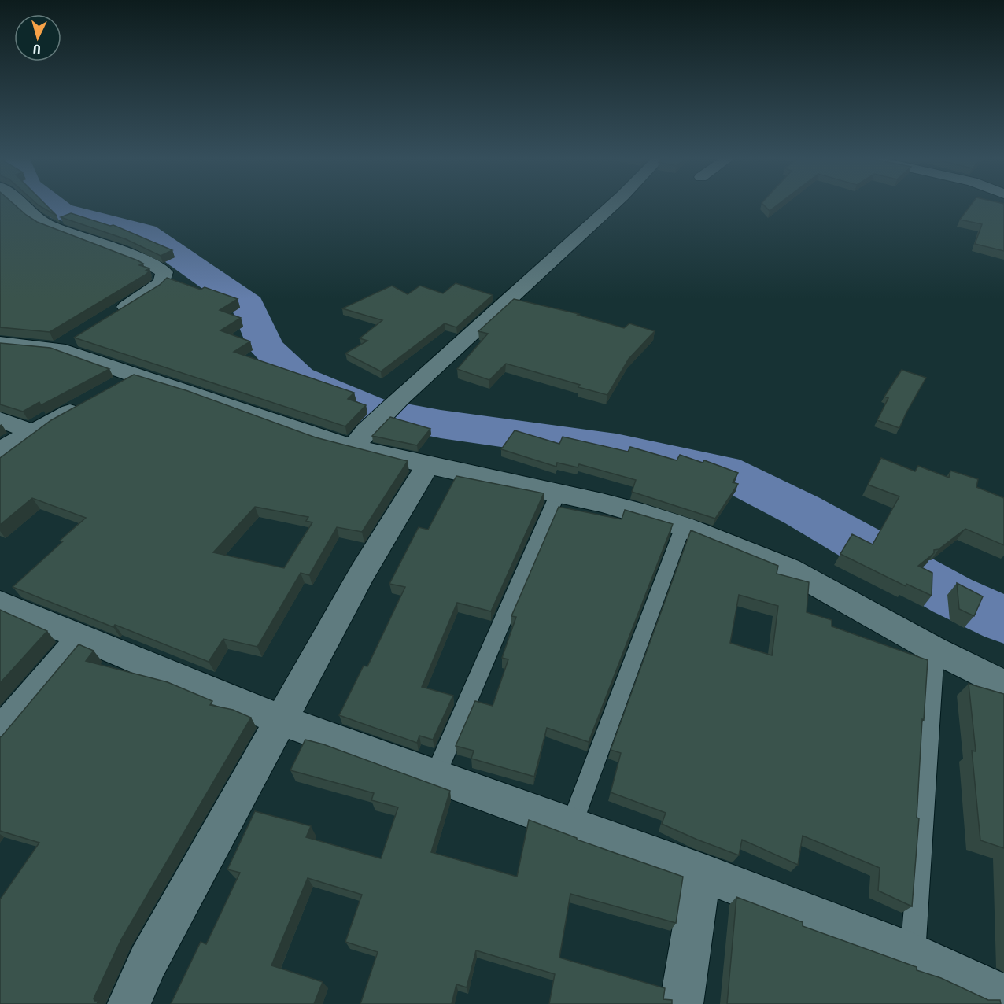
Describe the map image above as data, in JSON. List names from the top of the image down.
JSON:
{
  "north": "bottom"
}
